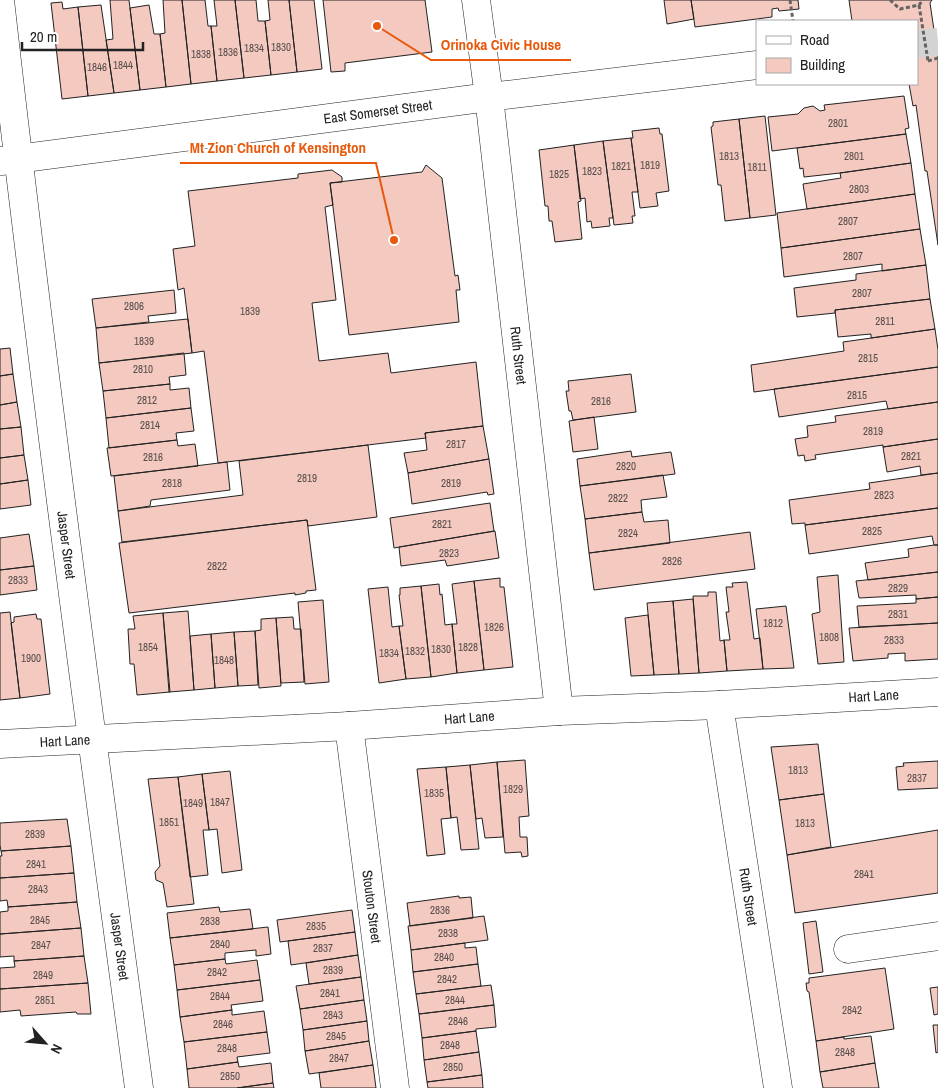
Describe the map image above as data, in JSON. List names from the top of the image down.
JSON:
{
  "streets": {
    "street": [
      "East Somerset Street",
      "Ruth Street",
      "Jasper Street",
      "Hart Lane",
      "Stouton Street"
    ]
  },
  "crossings": [
    ["East Somerset Street", "Ruth Street"],
    ["East Somerset Street", "Jasper Street"],
    ["Ruth Street", "Hart Lane"],
    ["Jasper Street", "Hart Lane"],
    ["Hart Lane", "Stouton Street"]
  ],
  "places": ["Orinoka Civic House", "Mt Zion Church of Kensington"],
  "house_numbers": [
    "1830",
    "1834",
    "1836",
    "1838",
    "1844",
    "1846",
    "2801",
    "1813",
    "2801",
    "1819",
    "1821",
    "1811",
    "1823",
    "1825",
    "2803",
    "2807",
    "2807",
    "2807",
    "2806",
    "1839",
    "2811",
    "1839",
    "2815",
    "2810",
    "2815",
    "2812",
    "2816",
    "2814",
    "2819",
    "2817",
    "2821",
    "2816",
    "2820",
    "2819",
    "2818",
    "2819",
    "2823",
    "2822",
    "2821",
    "2825",
    "2824",
    "2823",
    "2826",
    "2822",
    "2833",
    "2829",
    "2831",
    "1812",
    "1826",
    "1808",
    "2833",
    "1854",
    "1828",
    "1830",
    "1832",
    "1834",
    "1900",
    "1848",
    "1813",
    "2837",
    "1829",
    "1835",
    "1847",
    "1849",
    "1851",
    "1813",
    "2839",
    "2841",
    "2841",
    "2843",
    "2836",
    "2845",
    "2838",
    "2835",
    "2838",
    "2840",
    "2847",
    "2837",
    "2840",
    "2839",
    "2842",
    "2849",
    "2842",
    "2841",
    "2844",
    "2851",
    "2844",
    "2842",
    "2843",
    "2846",
    "2846",
    "2845",
    "2848",
    "2848",
    "2848",
    "2847",
    "2850",
    "2850"
  ],
  "legend": ["Road", "Building"],
  "scale_bar": "20 m",
  "north": "bottom right"
}
